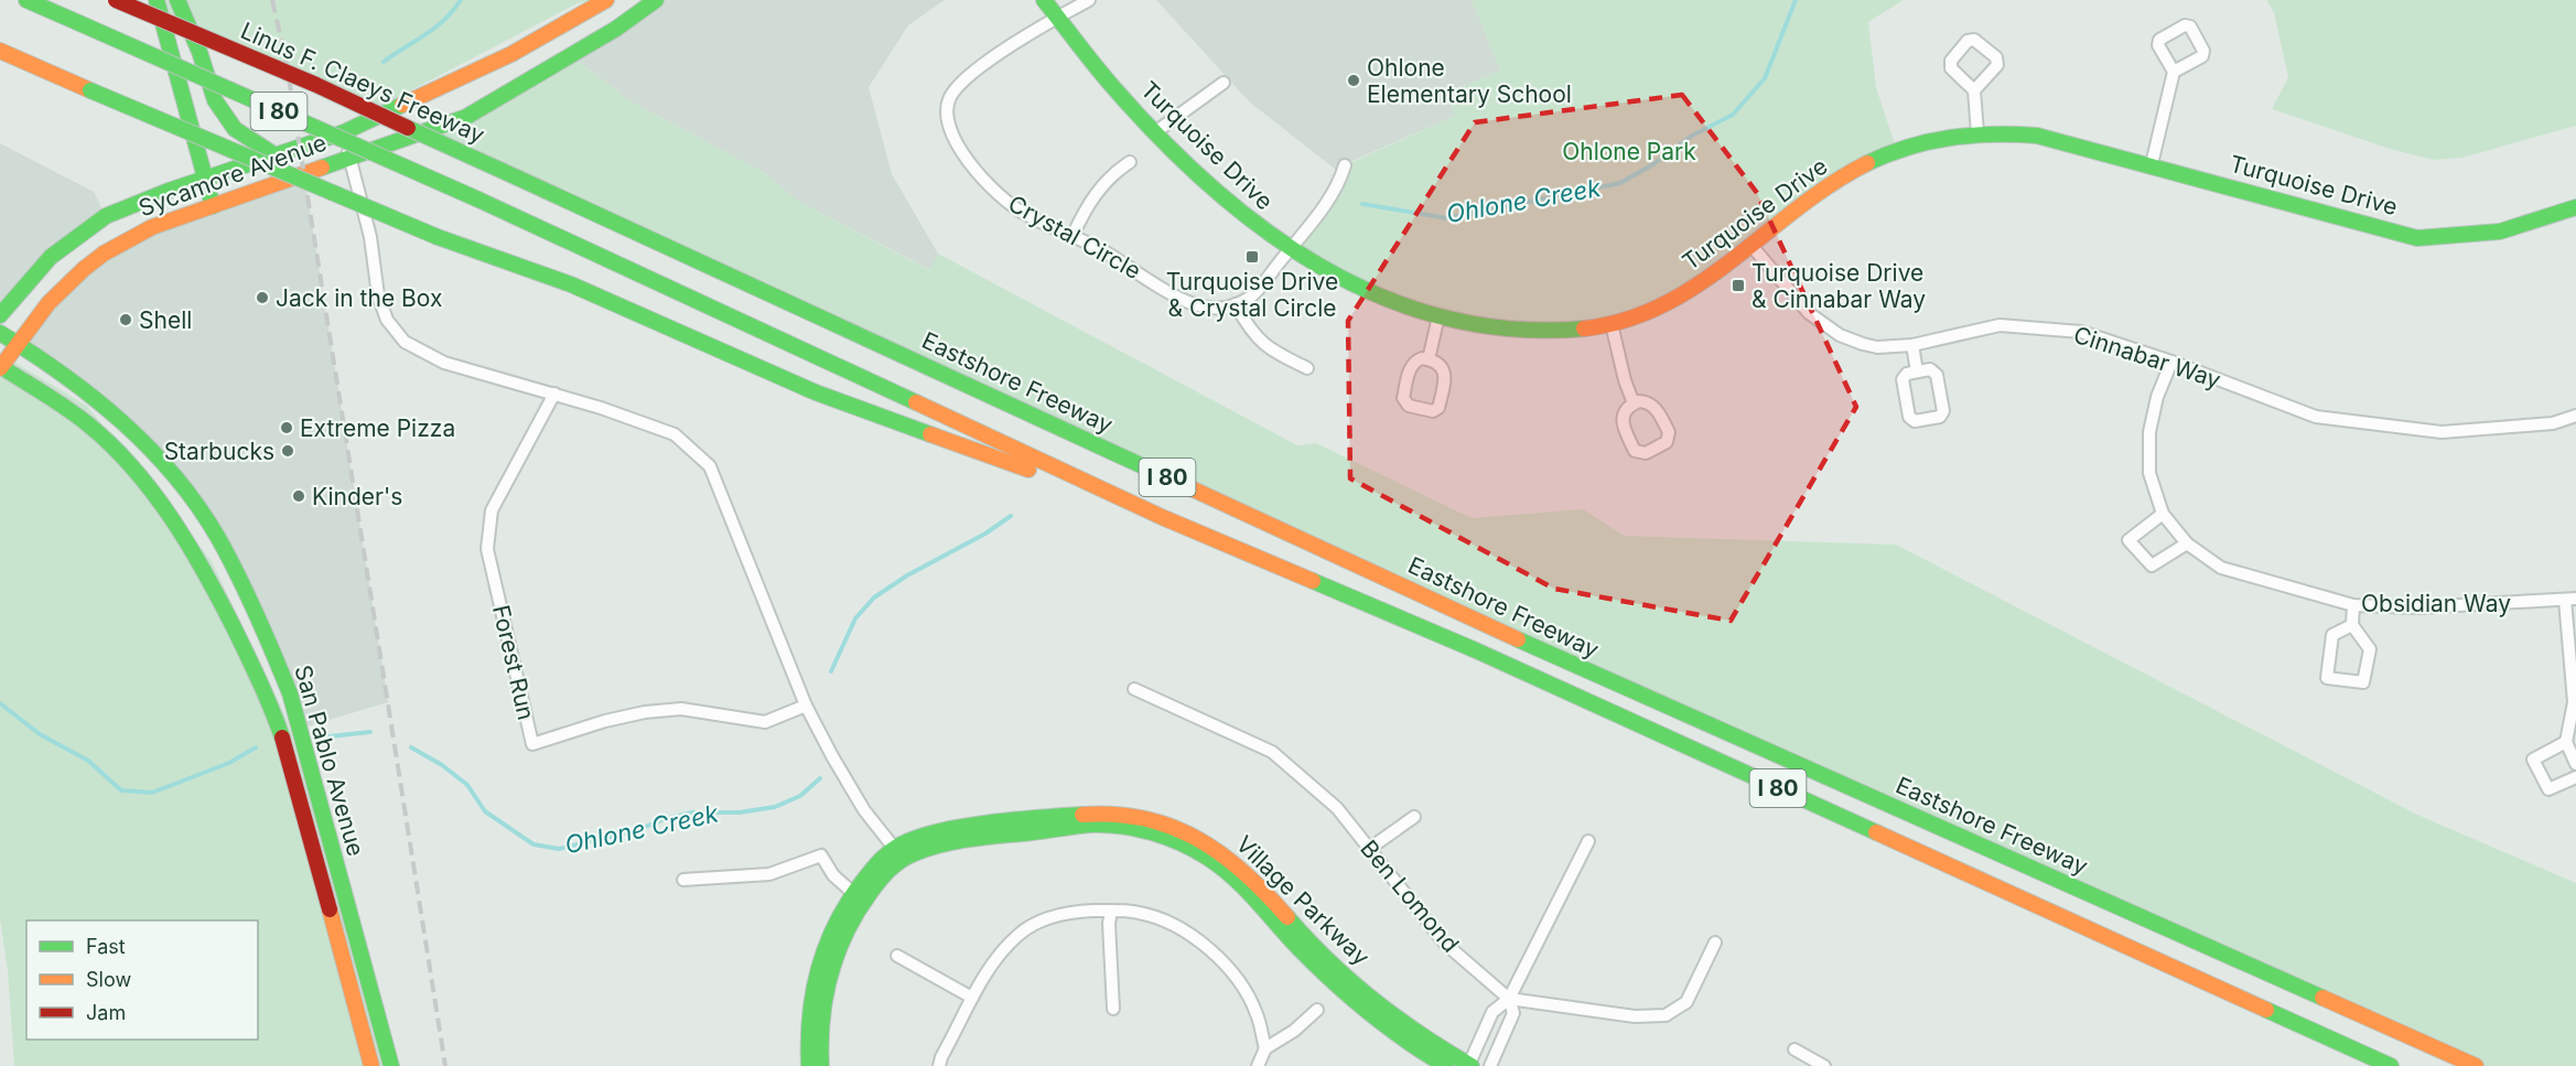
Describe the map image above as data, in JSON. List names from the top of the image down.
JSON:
{
  "streets": {
    "main road": [
      "Linus F. Claeys Freeway",
      "I 80",
      "Turquoise Drive",
      "Sycamore Avenue",
      "Eastshore Freeway",
      "San Pablo Avenue",
      "Village Parkway"
    ],
    "street": [
      "Crystal Circle",
      "Cinnabar Way",
      "Obsidian Way",
      "Forest Run",
      "Ben Lomond"
    ]
  },
  "crossings": [
    ["Linus F. Claeys Freeway", "Eastshore Freeway"],
    ["Turquoise Drive", "Crystal Circle"],
    ["Turquoise Drive", "Cinnabar Way"],
    ["Sycamore Avenue", "San Pablo Avenue"],
    ["Cinnabar Way", "Obsidian Way"]
  ],
  "water": ["Ohlone Creek"],
  "parks": ["Ohlone Park"],
  "places": {
    "other": [
      "Ohlone Elementary School",
      "Jack in the Box",
      "Shell",
      "Extreme Pizza",
      "Starbucks",
      "Kinder's"
    ],
    "transit": ["Turquoise Drive & Crystal Circle", "Turquoise Drive & Cinnabar Way"]
  },
  "legend": ["Fast", "Slow", "Jam"]
}
